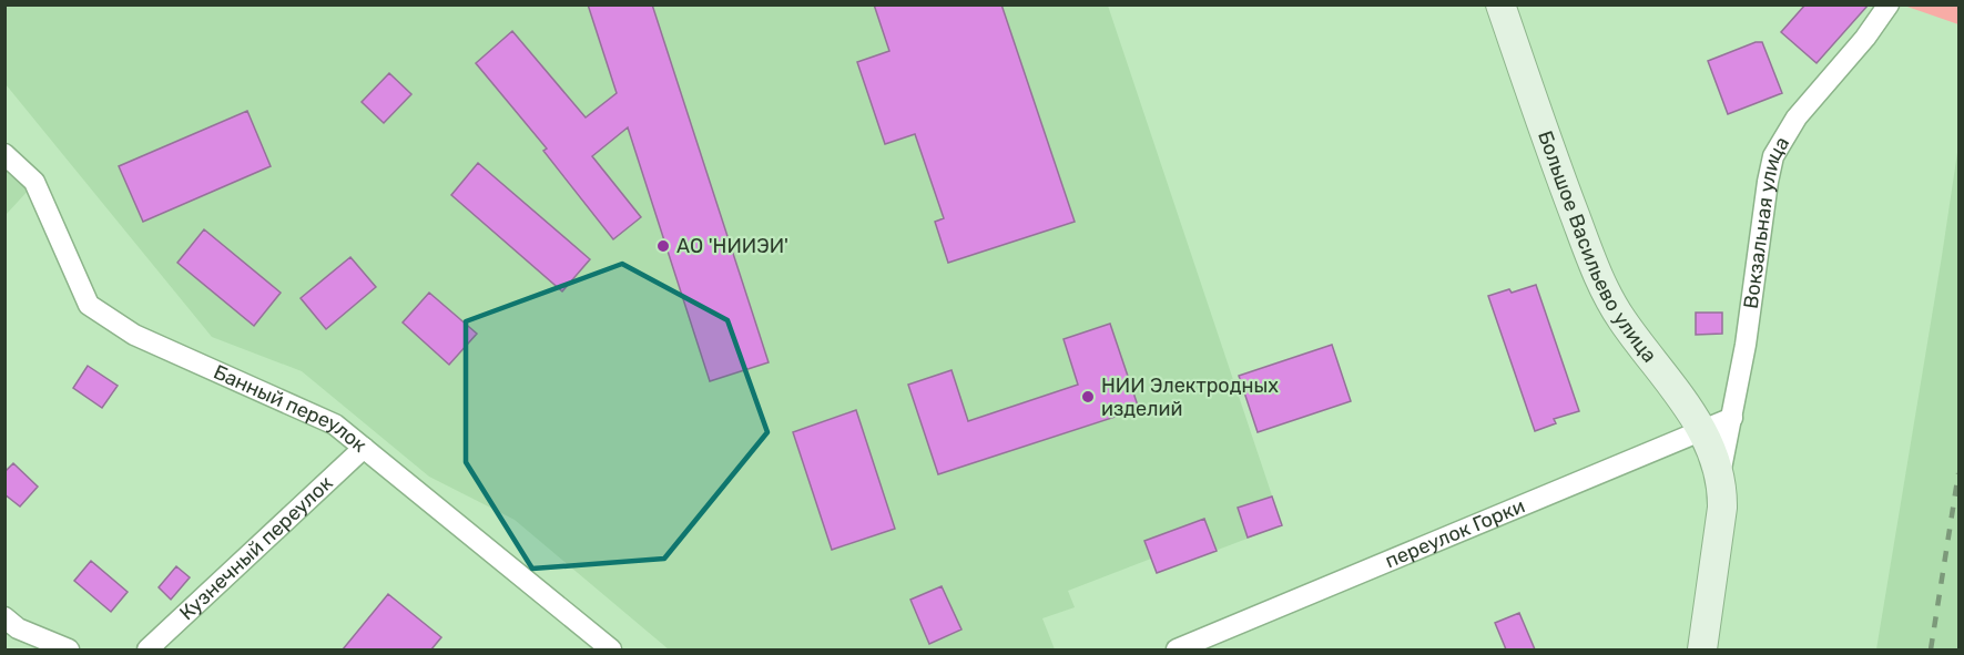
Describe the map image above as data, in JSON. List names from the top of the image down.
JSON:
{
  "streets": {
    "main road": ["Большое Васильево улица"],
    "street": [
      "Вокзальная улица",
      "Банный переулок",
      "переулок Горки",
      "Кузнечный переулок"
    ]
  },
  "crossings": [
    ["Вокзальная улица", "Большое Васильево улица"],
    ["Вокзальная улица", "переулок Горки"],
    ["Большое Васильево улица", "переулок Горки"],
    ["Банный переулок", "Кузнечный переулок"]
  ],
  "places": ["АО 'НИИЭИ'", "НИИ Электродных изделий"]
}
